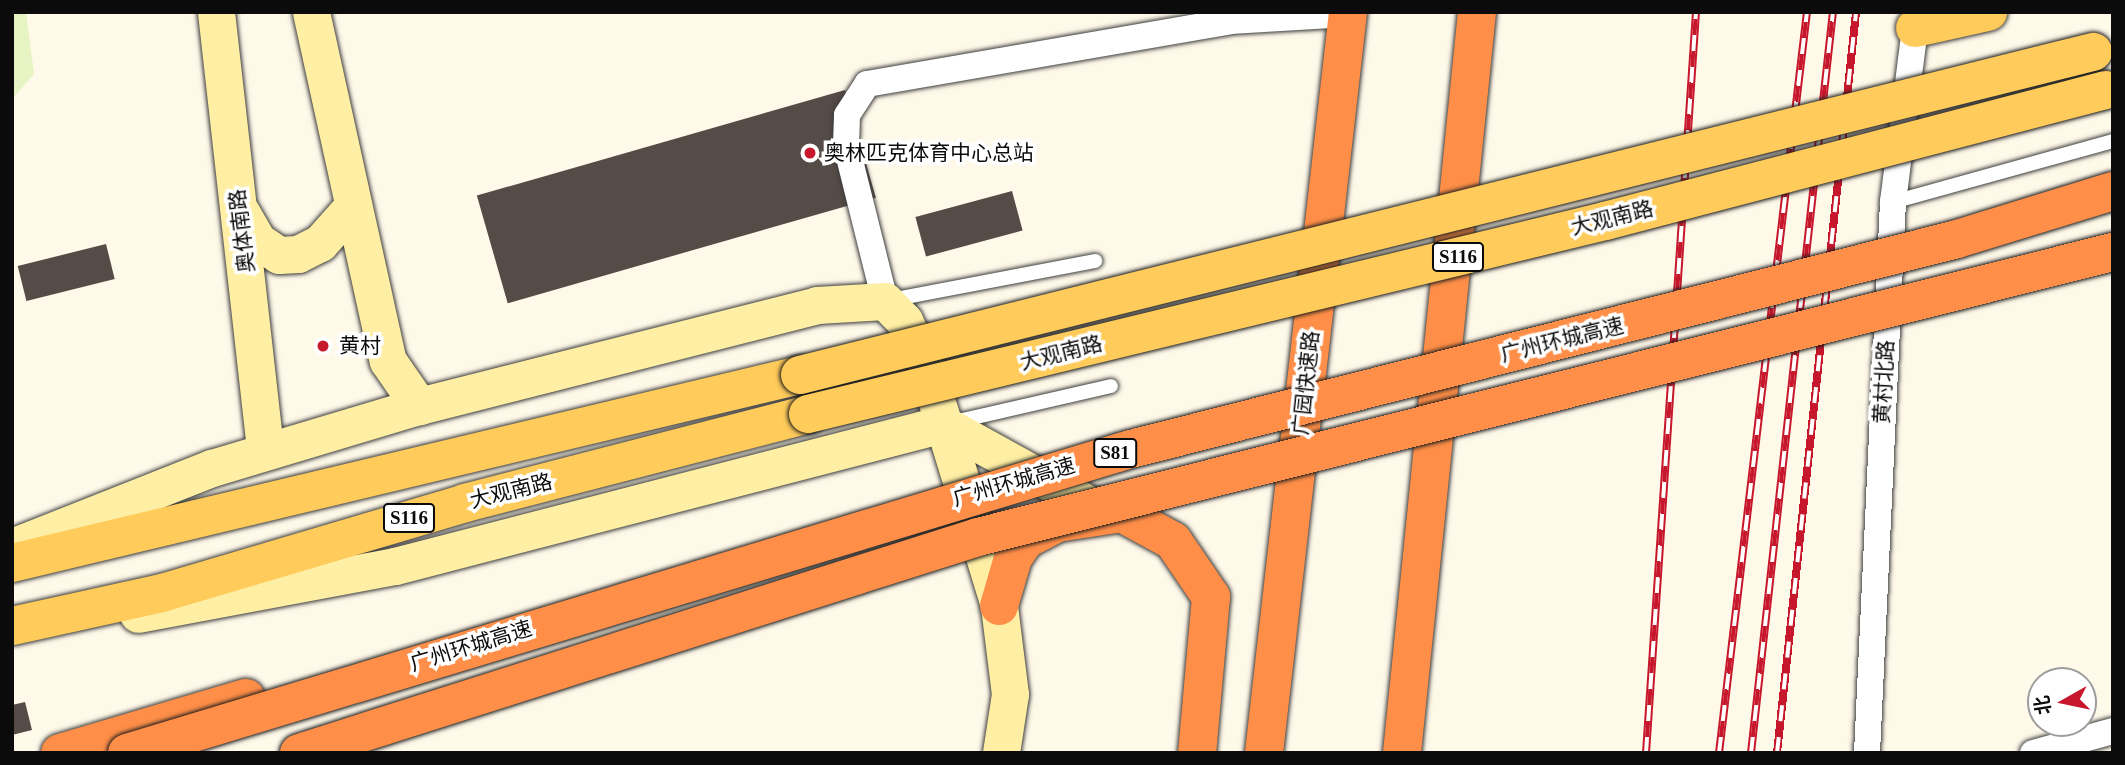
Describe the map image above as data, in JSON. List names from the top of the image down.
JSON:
{
  "streets": {
    "highway": ["广州环城高速", "广园快速路", "S81"],
    "main road": ["大观南路", "S116"],
    "street": ["奥体南路", "黄村北路"]
  },
  "places": ["奥林匹克体育中心总站", "黄村"],
  "north": "left"
}
